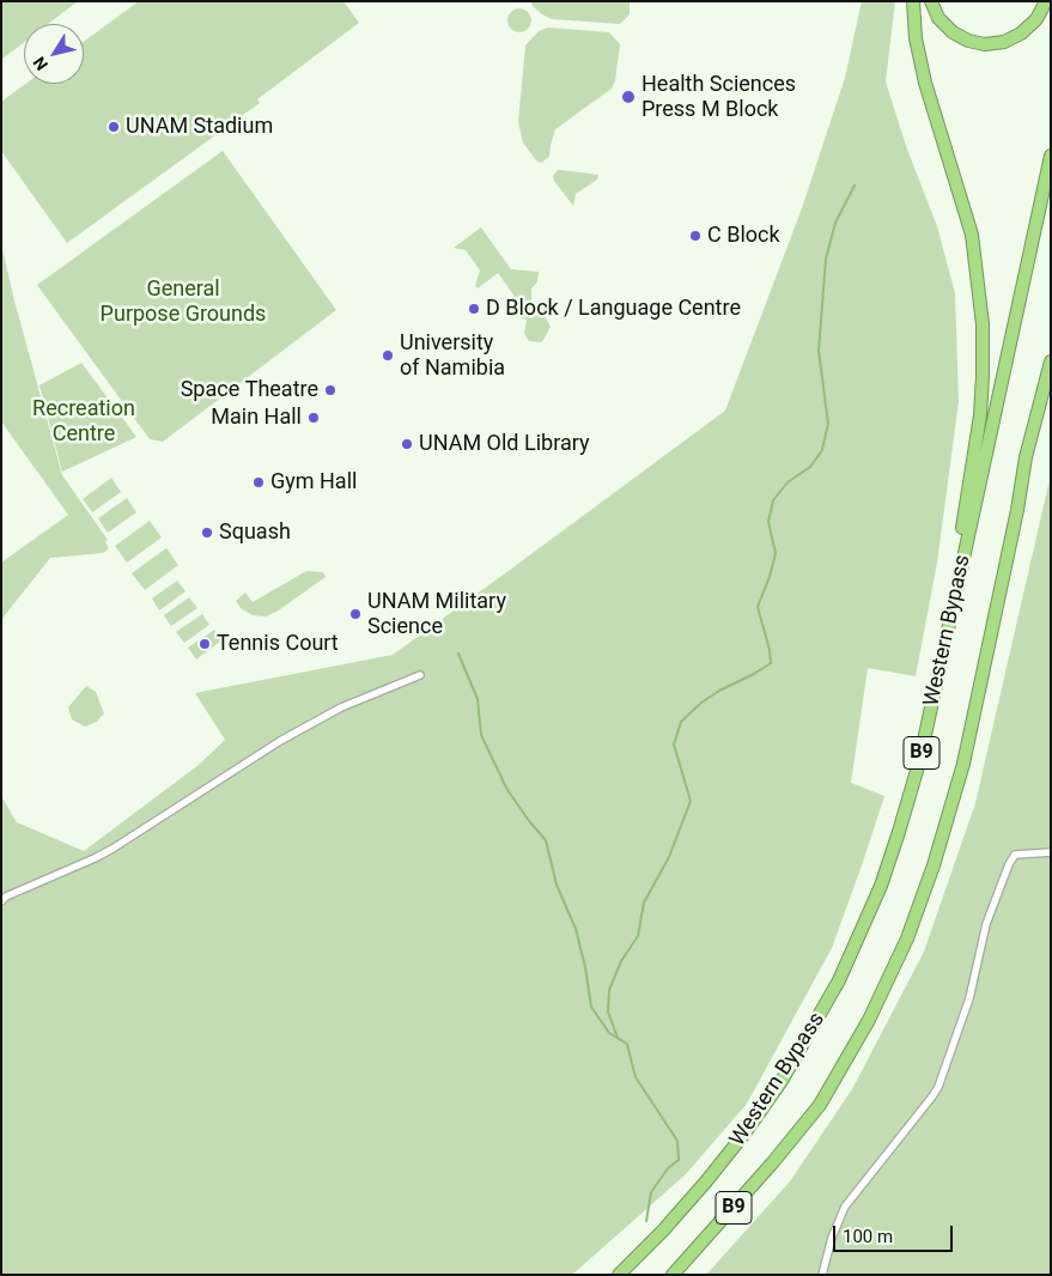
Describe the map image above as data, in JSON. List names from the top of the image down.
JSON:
{
  "streets": {
    "highway": ["Western Bypass", "B9"]
  },
  "parks": ["General Purpose Grounds", "Recreation Centre"],
  "places": [
    "Health Sciences Press M Block",
    "UNAM Stadium",
    "C Block",
    "D Block / Language Centre",
    "University of Namibia",
    "Space Theatre",
    "Main Hall",
    "UNAM Old Library",
    "Gym Hall",
    "Squash",
    "UNAM Military Science",
    "Tennis Court"
  ],
  "scale_bar": "100 m",
  "north": "bottom left"
}
